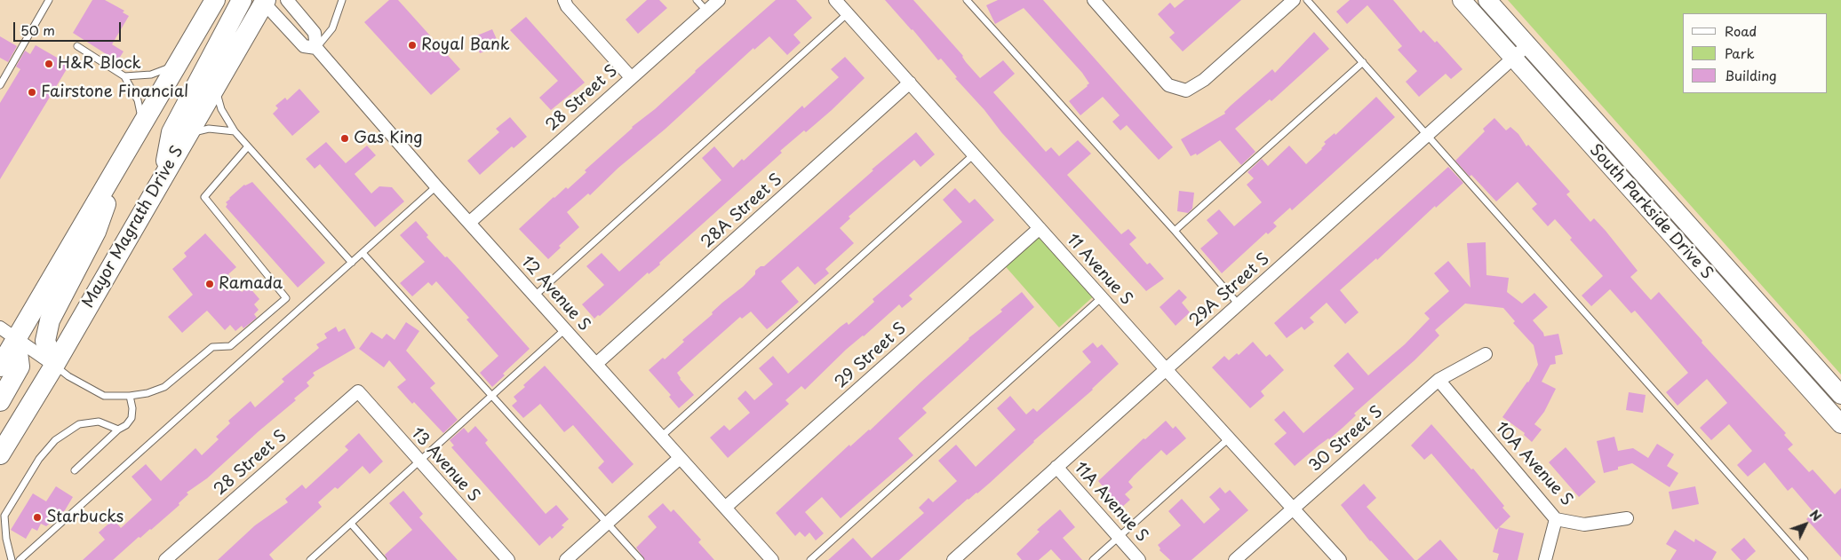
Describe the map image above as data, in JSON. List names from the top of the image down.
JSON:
{
  "streets": {
    "main road": ["South Parkside Drive S", "Mayor Magrath Drive S"],
    "street": [
      "28 Street S",
      "28A Street S",
      "11 Avenue S",
      "29A Street S",
      "12 Avenue S",
      "29 Street S",
      "30 Street S",
      "10A Avenue S",
      "13 Avenue S",
      "11A Avenue S"
    ]
  },
  "crossings": [
    ["28 Street S", "12 Avenue S"],
    ["28 Street S", "13 Avenue S"],
    ["28A Street S", "11 Avenue S"],
    ["28A Street S", "12 Avenue S"],
    ["South Parkside Drive S", "29A Street S"],
    ["Mayor Magrath Drive S", "12 Avenue S"],
    ["11 Avenue S", "29A Street S"],
    ["11 Avenue S", "29 Street S"],
    ["11 Avenue S", "30 Street S"],
    ["29A Street S", "11A Avenue S"],
    ["12 Avenue S", "29 Street S"],
    ["30 Street S", "10A Avenue S"]
  ],
  "places": [
    "Royal Bank",
    "H&R Block",
    "Fairstone Financial",
    "Gas King",
    "Ramada",
    "Starbucks"
  ],
  "legend": ["Road", "Park", "Building"],
  "scale_bar": "50 m",
  "north": "top right"
}
